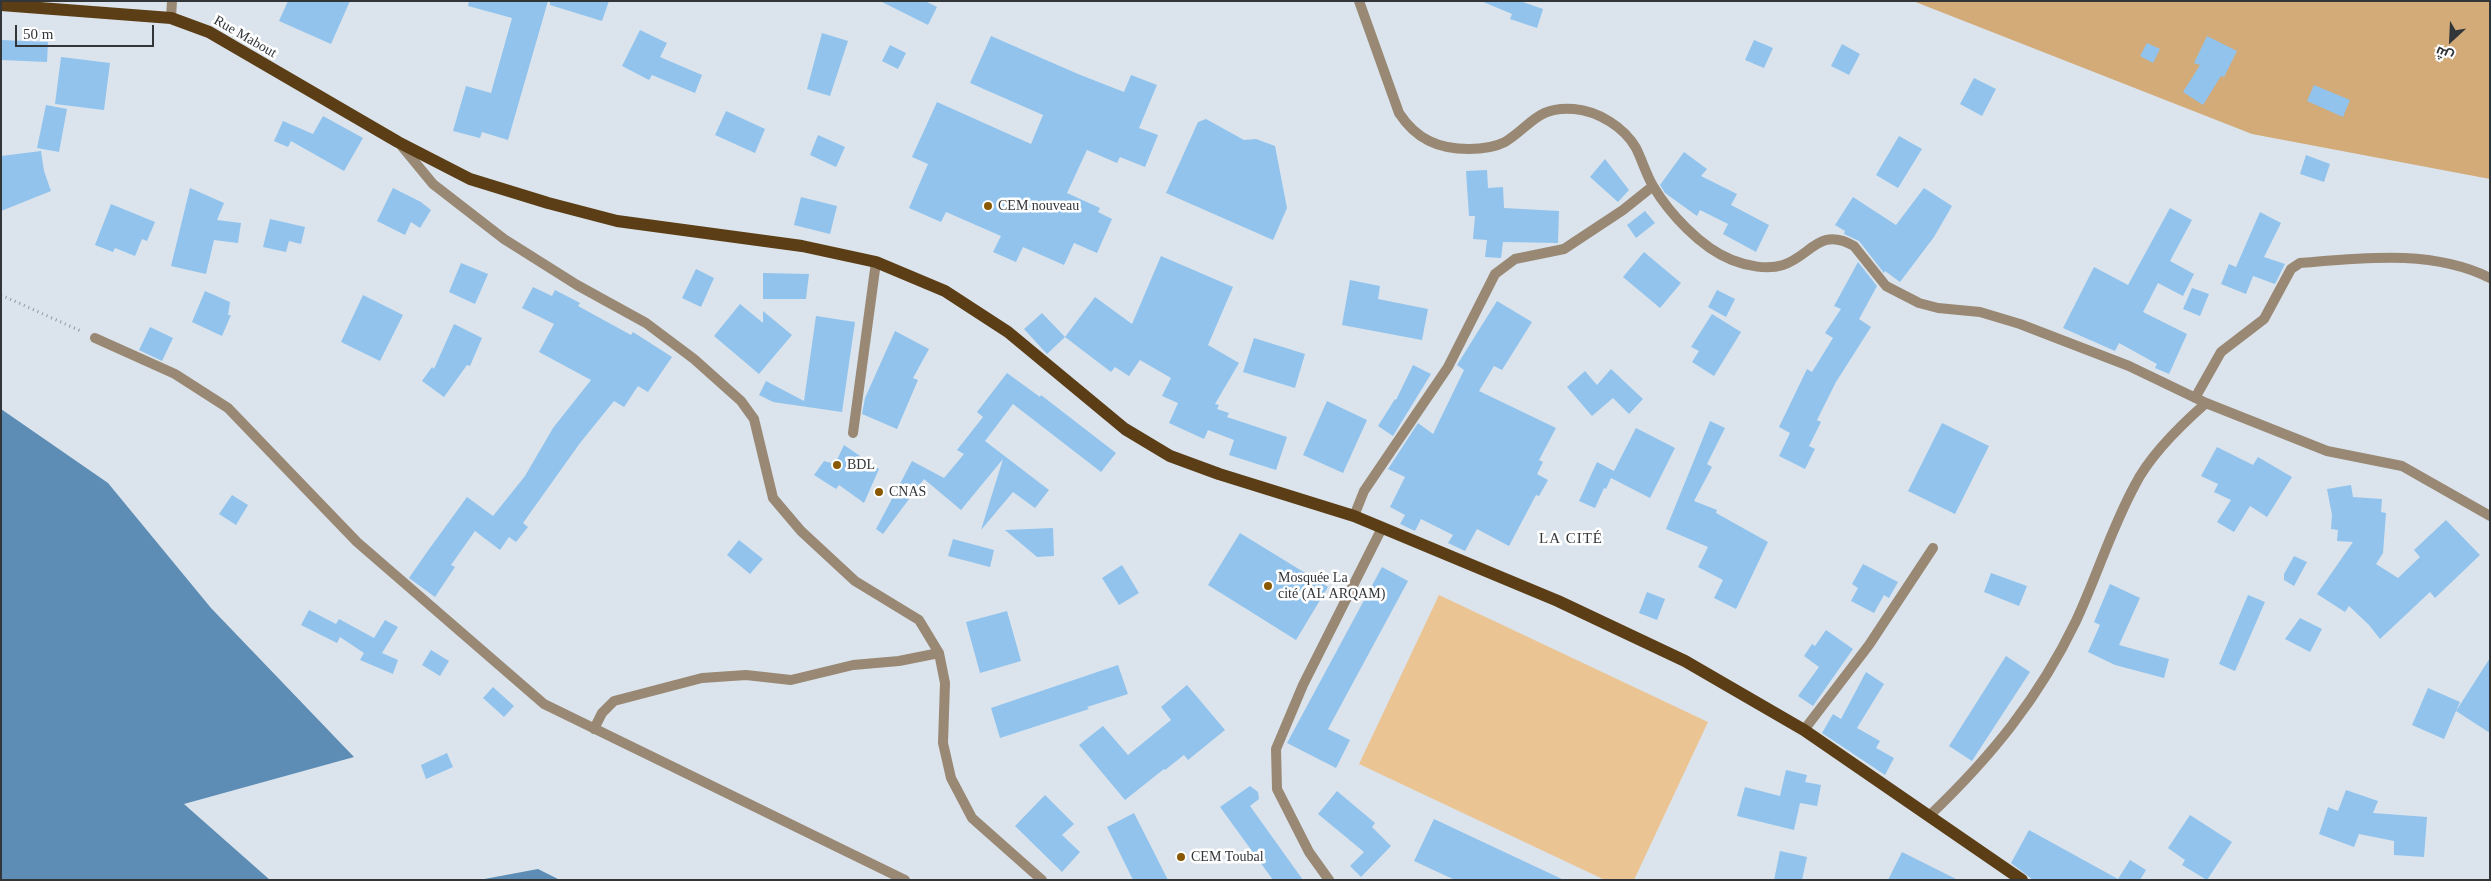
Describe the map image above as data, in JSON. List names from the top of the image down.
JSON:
{
  "streets": {
    "main road": ["Rue Mabout"]
  },
  "districts": ["LA CITÉ"],
  "places": [
    "CEM nouveau",
    "BDL",
    "CNAS",
    "Mosquée La cité (AL ARQAM)",
    "CEM Toubal"
  ],
  "scale_bar": "50 m",
  "north": "bottom left"
}
